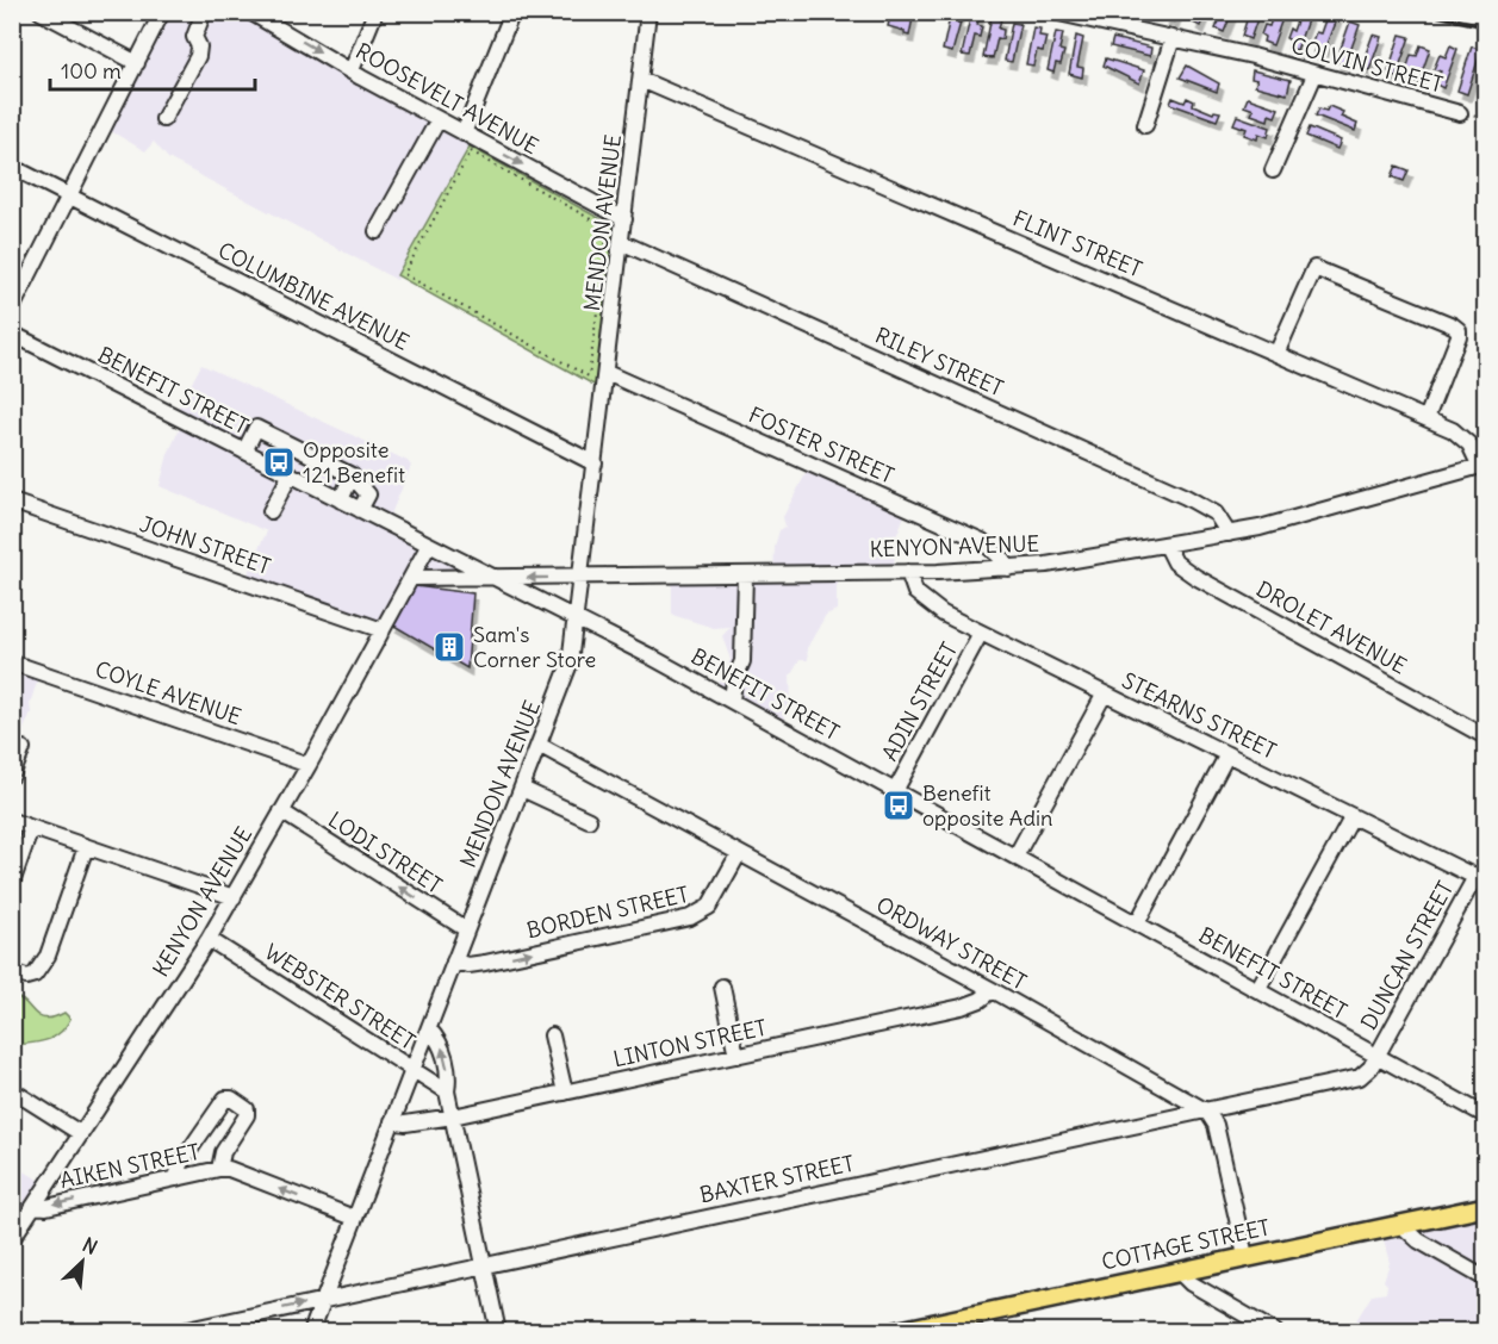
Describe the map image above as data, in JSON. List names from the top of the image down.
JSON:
{
  "streets": {
    "main road": ["COTTAGE STREET"],
    "street": [
      "COLVIN STREET",
      "ROOSEVELT AVENUE",
      "MENDON AVENUE",
      "FLINT STREET",
      "COLUMBINE AVENUE",
      "RILEY STREET",
      "BENEFIT STREET",
      "FOSTER STREET",
      "JOHN STREET",
      "KENYON AVENUE",
      "DROLET AVENUE",
      "COYLE AVENUE",
      "ADIN STREET",
      "STEARNS STREET",
      "LODI STREET",
      "BORDEN STREET",
      "ORDWAY STREET",
      "DUNCAN STREET",
      "WEBSTER STREET",
      "LINTON STREET",
      "AIKEN STREET",
      "BAXTER STREET"
    ]
  },
  "crossings": [
    ["ROOSEVELT AVENUE", "MENDON AVENUE"],
    ["MENDON AVENUE", "FLINT STREET"],
    ["MENDON AVENUE", "COLUMBINE AVENUE"],
    ["MENDON AVENUE", "RILEY STREET"],
    ["MENDON AVENUE", "BENEFIT STREET"],
    ["MENDON AVENUE", "FOSTER STREET"],
    ["MENDON AVENUE", "KENYON AVENUE"],
    ["MENDON AVENUE", "LODI STREET"],
    ["MENDON AVENUE", "BORDEN STREET"],
    ["MENDON AVENUE", "ORDWAY STREET"],
    ["MENDON AVENUE", "WEBSTER STREET"],
    ["MENDON AVENUE", "LINTON STREET"],
    ["MENDON AVENUE", "AIKEN STREET"],
    ["MENDON AVENUE", "BAXTER STREET"],
    ["FLINT STREET", "KENYON AVENUE"],
    ["RILEY STREET", "KENYON AVENUE"],
    ["BENEFIT STREET", "KENYON AVENUE"],
    ["BENEFIT STREET", "ADIN STREET"],
    ["BENEFIT STREET", "DUNCAN STREET"],
    ["BENEFIT STREET", "BAXTER STREET"],
    ["FOSTER STREET", "KENYON AVENUE"],
    ["JOHN STREET", "KENYON AVENUE"],
    ["KENYON AVENUE", "DROLET AVENUE"],
    ["KENYON AVENUE", "COYLE AVENUE"],
    ["KENYON AVENUE", "STEARNS STREET"],
    ["KENYON AVENUE", "LODI STREET"],
    ["KENYON AVENUE", "WEBSTER STREET"],
    ["KENYON AVENUE", "AIKEN STREET"],
    ["ADIN STREET", "STEARNS STREET"],
    ["STEARNS STREET", "DUNCAN STREET"],
    ["BORDEN STREET", "ORDWAY STREET"],
    ["ORDWAY STREET", "LINTON STREET"],
    ["ORDWAY STREET", "BAXTER STREET"],
    ["DUNCAN STREET", "BAXTER STREET"],
    ["WEBSTER STREET", "LINTON STREET"],
    ["WEBSTER STREET", "BAXTER STREET"]
  ],
  "one_way": [
    "ROOSEVELT AVENUE",
    "LODI STREET",
    "BORDEN STREET",
    "AIKEN STREET"
  ],
  "places": {
    "bus stop": ["Opposite 121 Benefit", "Benefit opposite Adin"],
    "building": ["Sam's Corner Store"]
  },
  "scale_bar": "100 m",
  "north": "top right"
}
